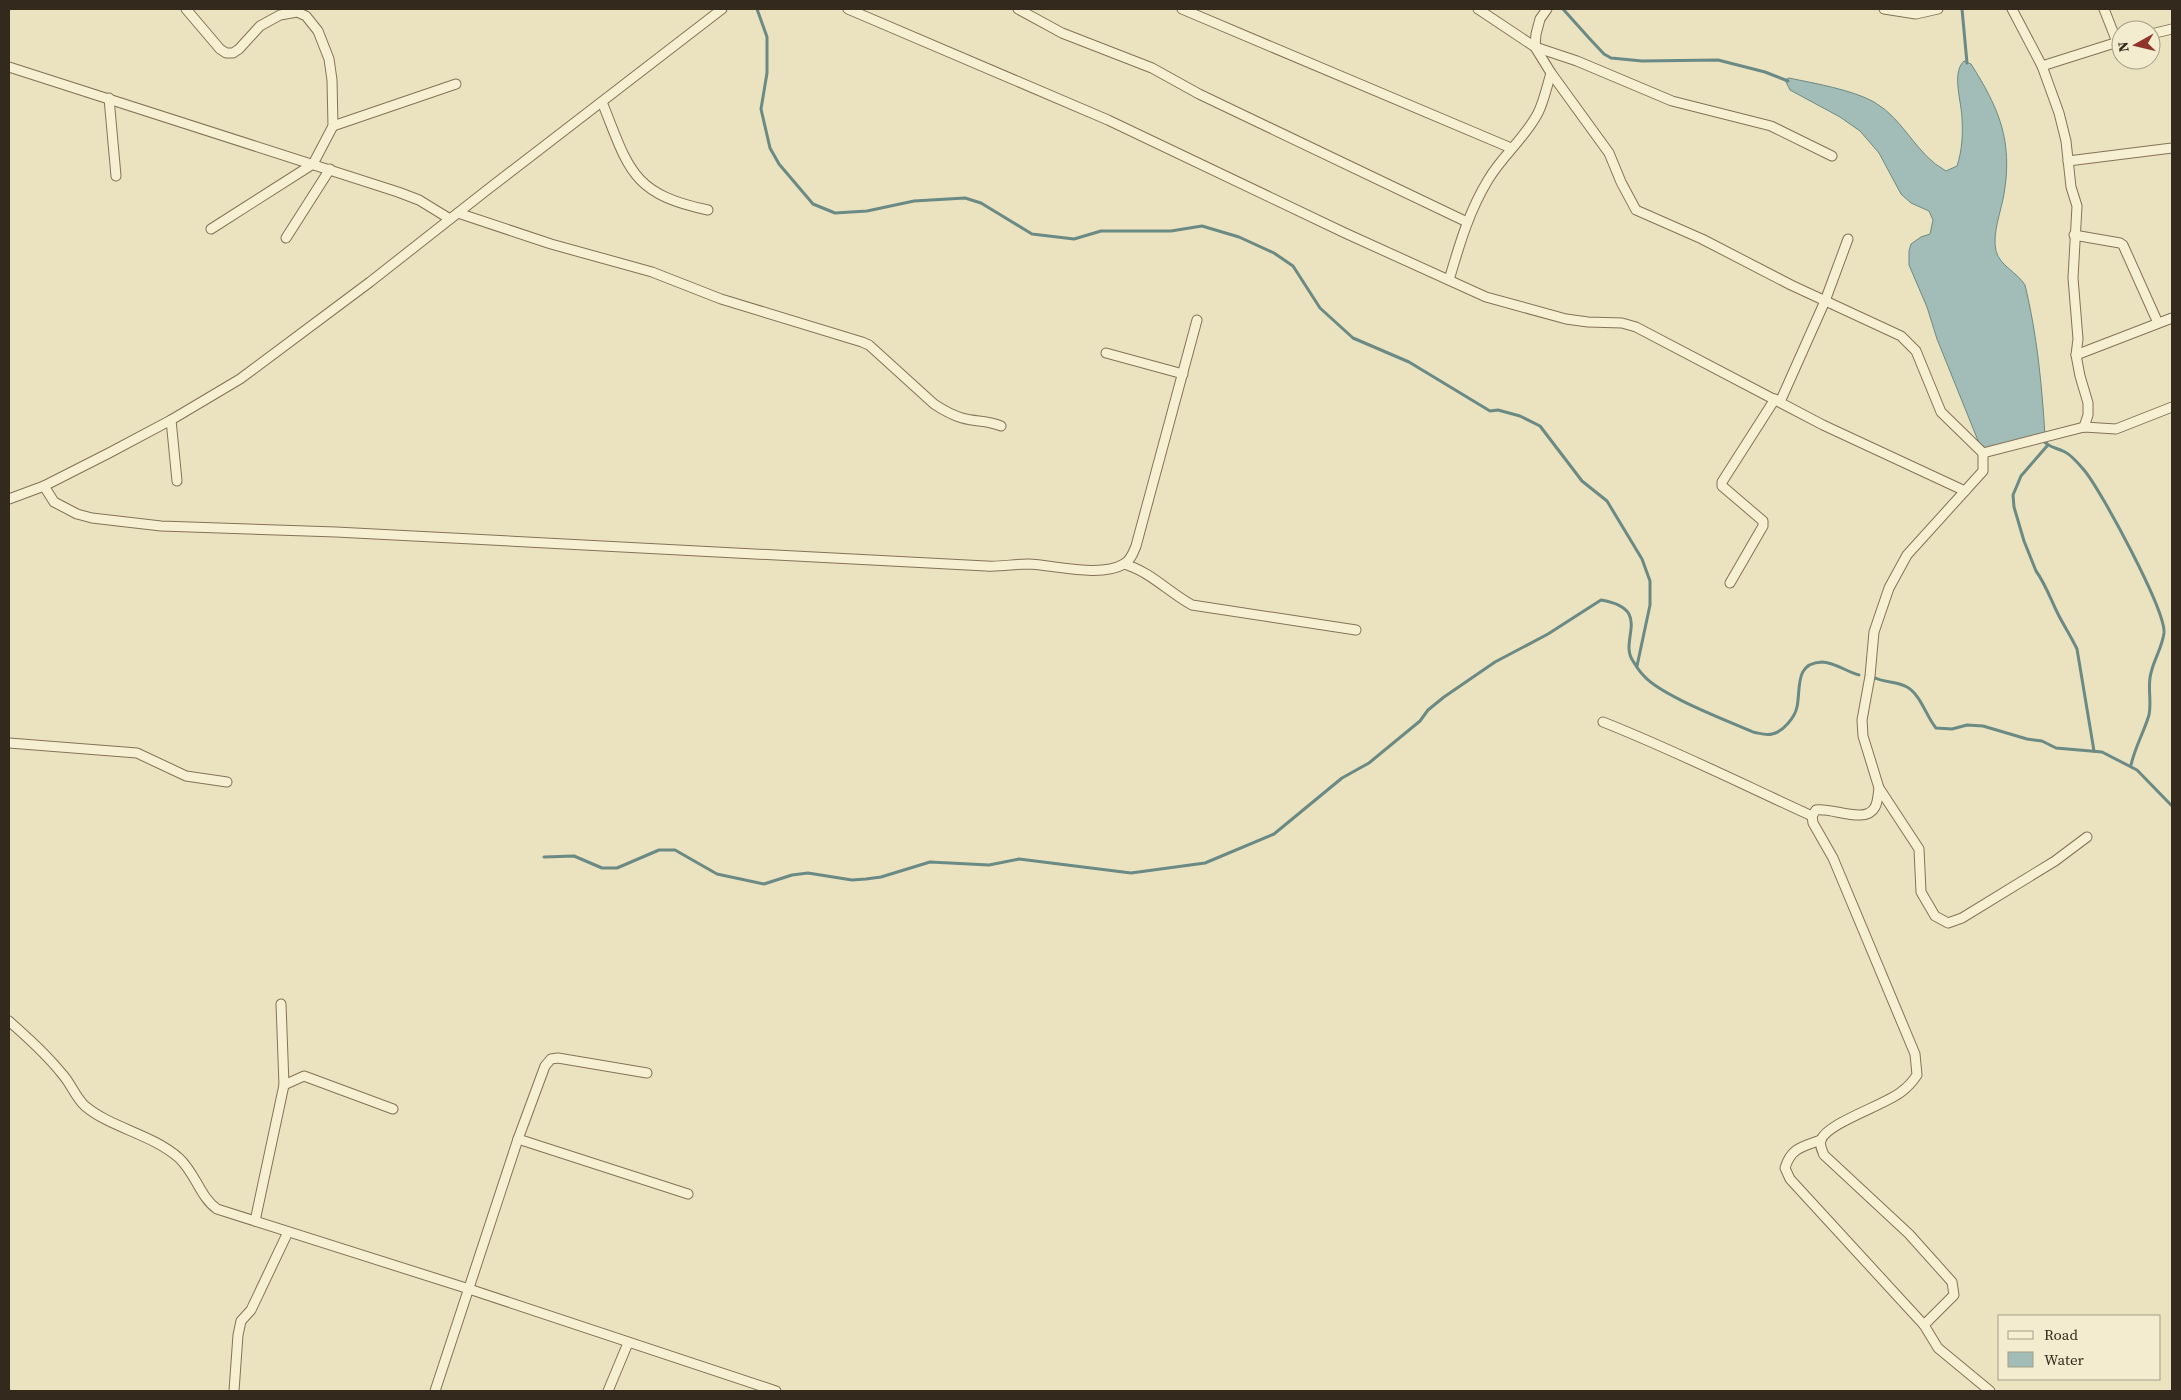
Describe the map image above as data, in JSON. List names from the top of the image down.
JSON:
{
  "legend": ["Road", "Water"],
  "north": "left"
}
